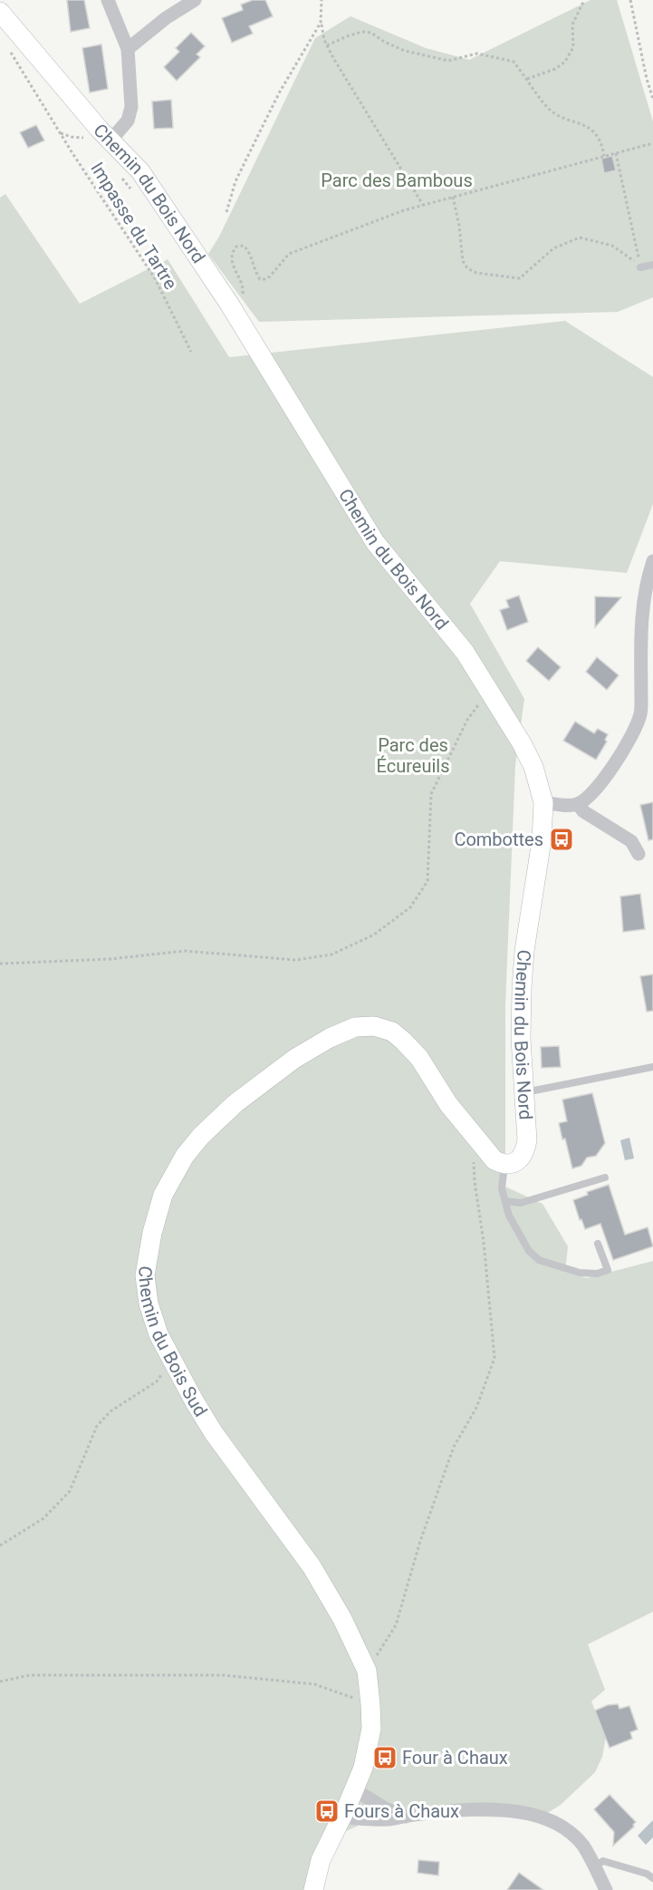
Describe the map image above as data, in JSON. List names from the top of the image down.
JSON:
{
  "streets": {
    "street": ["Chemin du Bois Nord", "Chemin du Bois Sud"],
    "path": ["Impasse du Tartre"]
  },
  "crossings": [
    ["Chemin du Bois Nord", "Chemin du Bois Sud"]
  ],
  "parks": ["Parc des Bambous", "Parc des Écureuils"],
  "places": {
    "bus stop": ["Combottes", "Four à Chaux", "Fours à Chaux"]
  }
}
